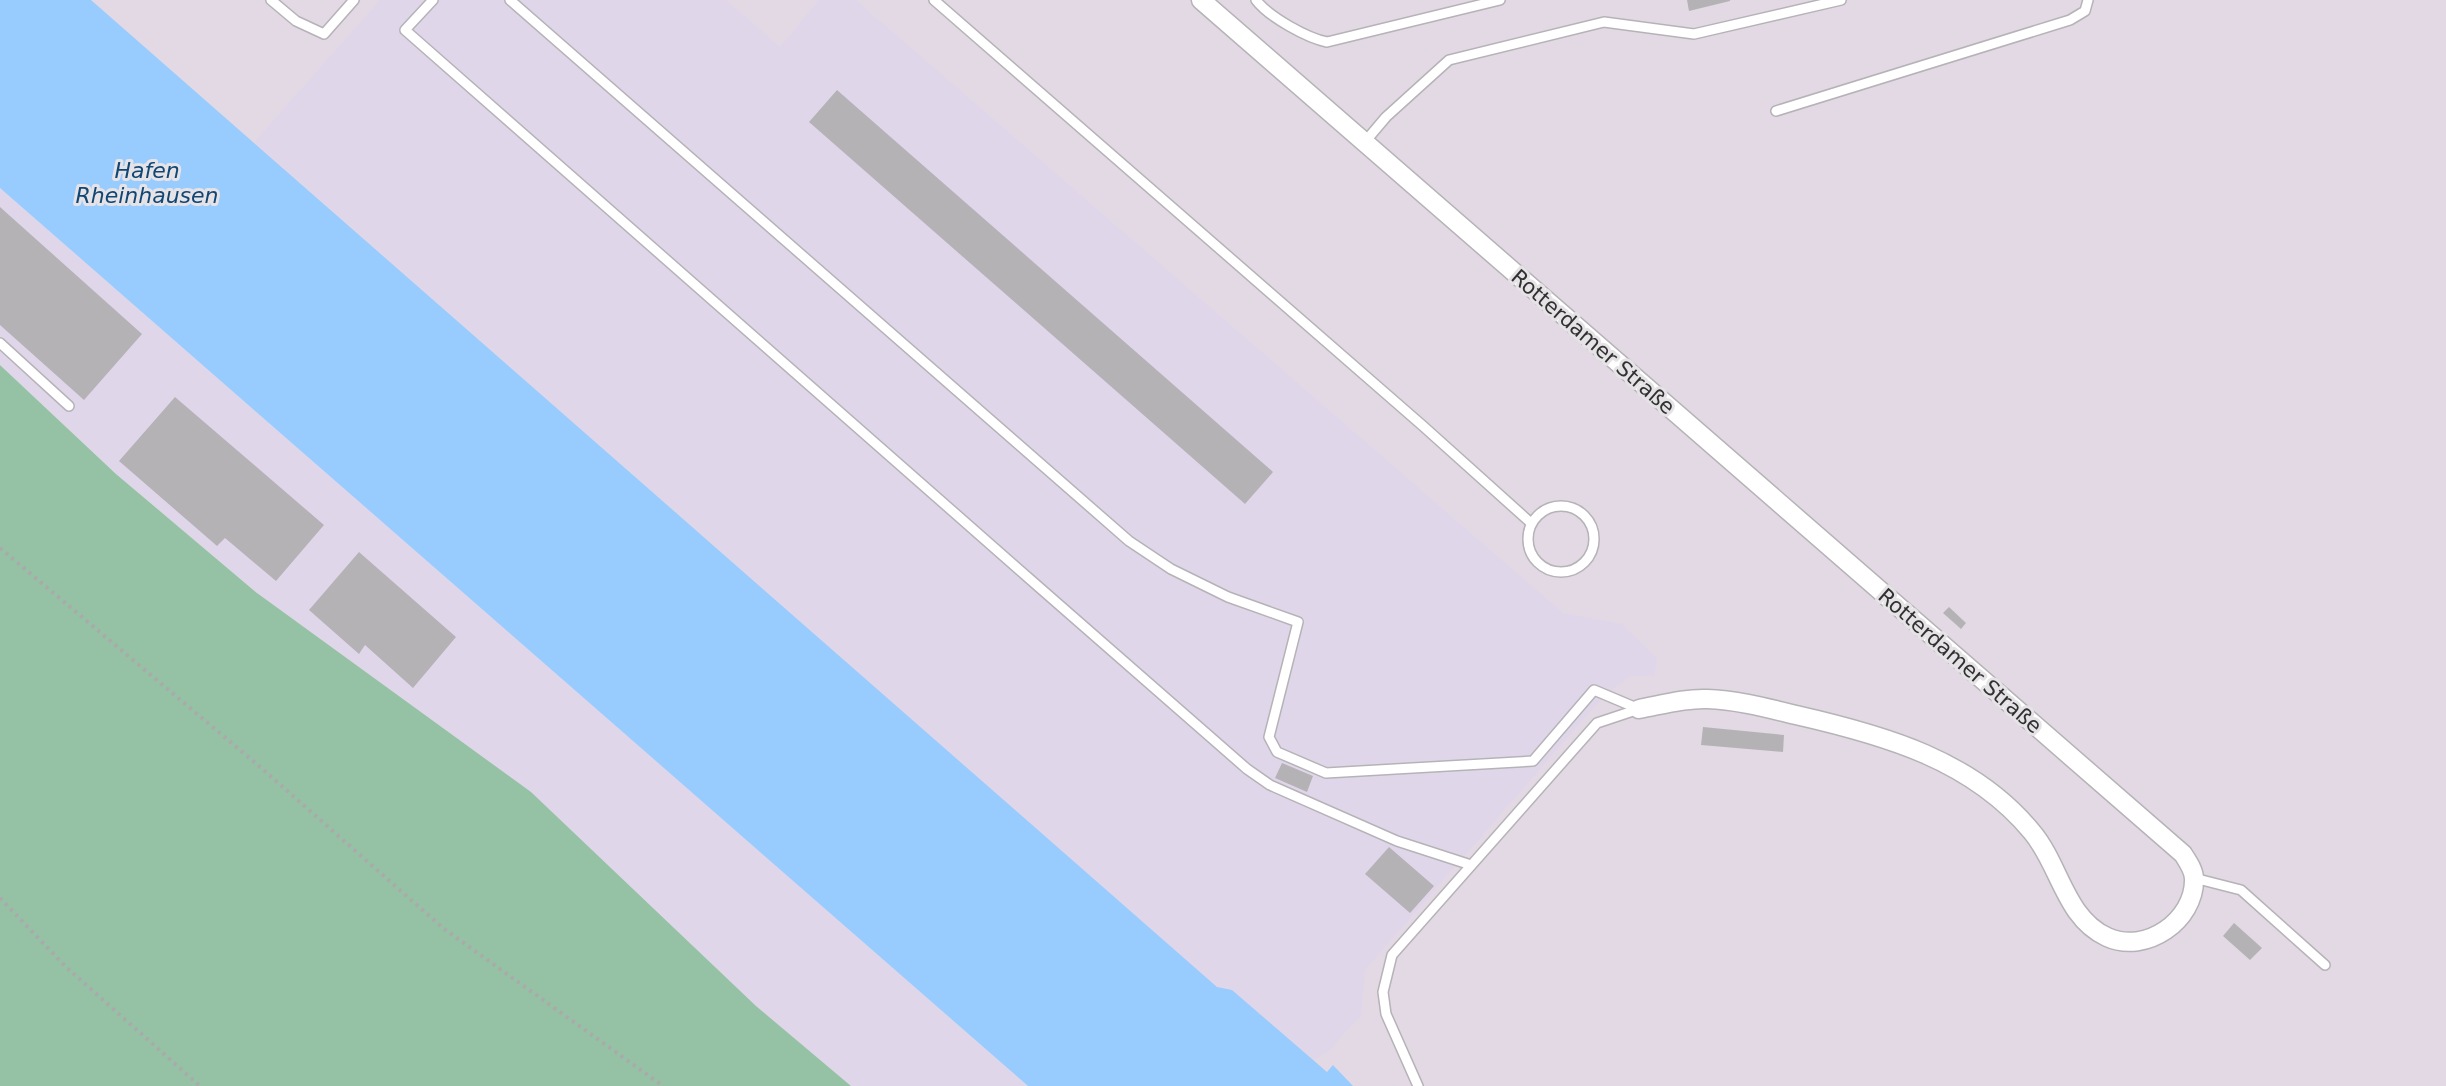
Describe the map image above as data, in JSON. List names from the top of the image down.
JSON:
{
  "streets": {
    "street": ["Rotterdamer Straße"]
  },
  "water": ["Hafen Rheinhausen"]
}
